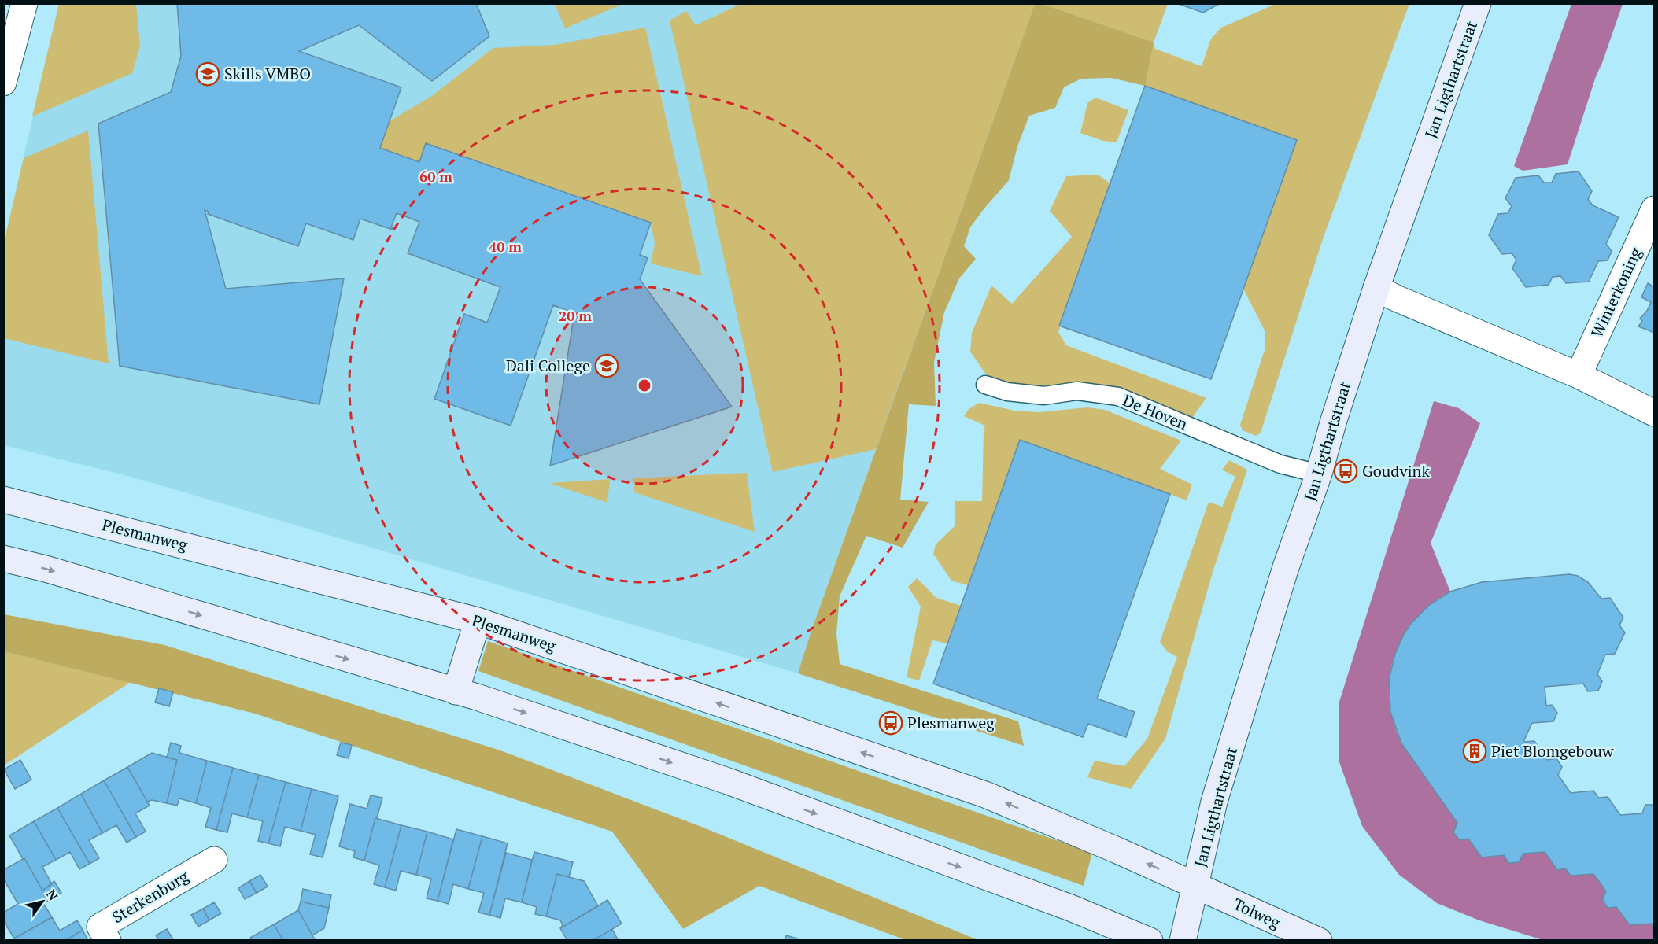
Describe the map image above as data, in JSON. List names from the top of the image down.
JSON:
{
  "streets": {
    "main road": ["Jan Ligthartstraat", "Plesmanweg", "Tolweg"],
    "street": ["Winterkoning", "Sterkenburg"],
    "lane": ["De Hoven"]
  },
  "crossings": [
    ["Jan Ligthartstraat", "De Hoven"],
    ["Jan Ligthartstraat", "Plesmanweg"],
    ["Jan Ligthartstraat", "Tolweg"],
    ["Plesmanweg", "Tolweg"]
  ],
  "places": {
    "school or university": ["Skills VMBO", "Dali College"],
    "bus stop": ["Goudvink", "Plesmanweg"],
    "building": ["Piet Blomgebouw"]
  },
  "north": "top right",
  "rings": ["60 m", "40 m", "20 m"]
}
